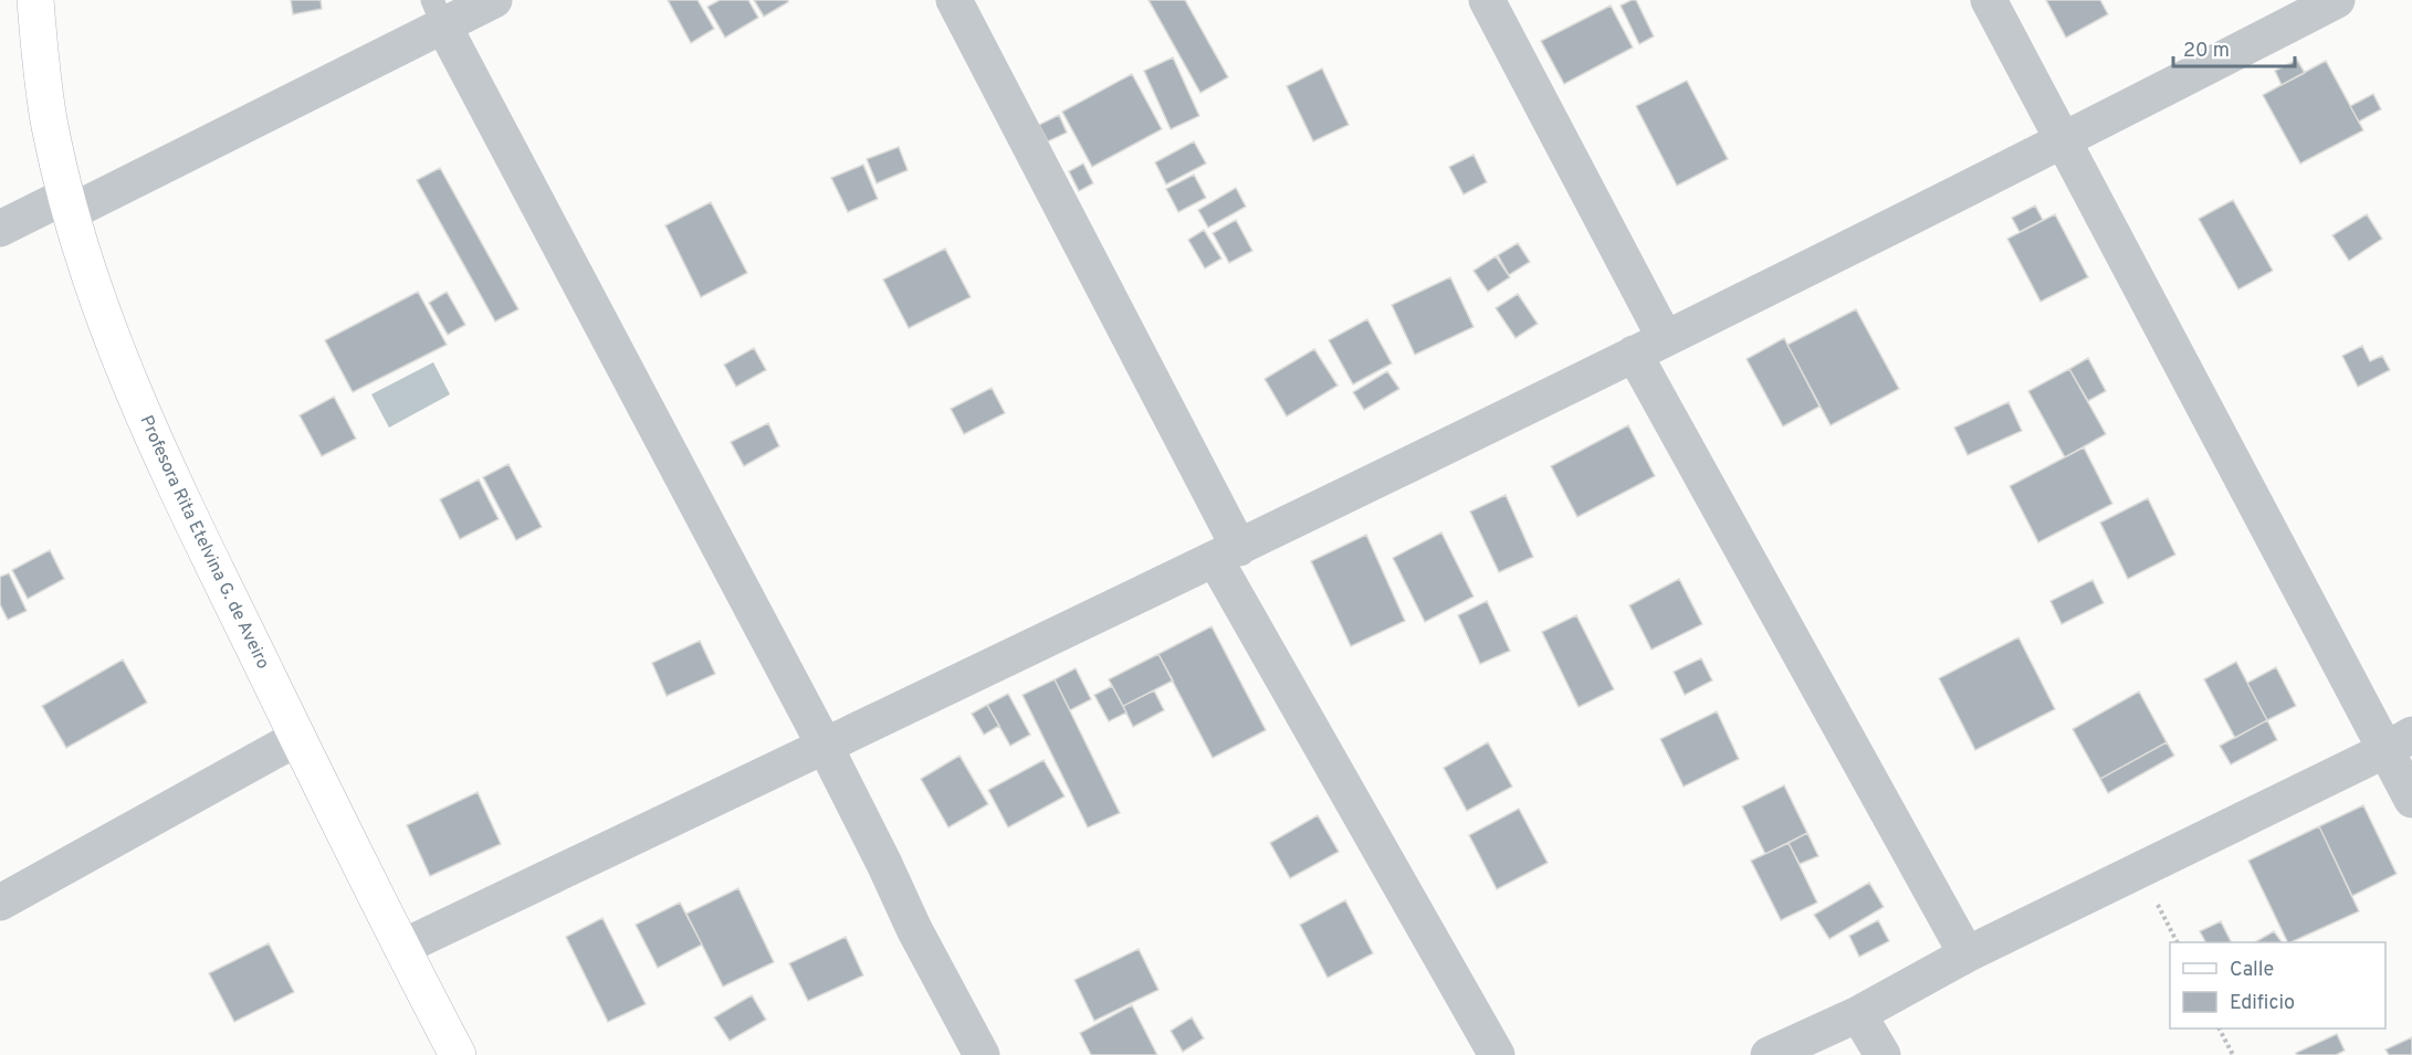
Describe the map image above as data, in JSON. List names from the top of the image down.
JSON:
{
  "streets": {
    "street": ["Profesora Rita Etelvina G. de Aveiro"]
  },
  "legend": ["Calle", "Edificio"],
  "scale_bar": "20 m"
}
